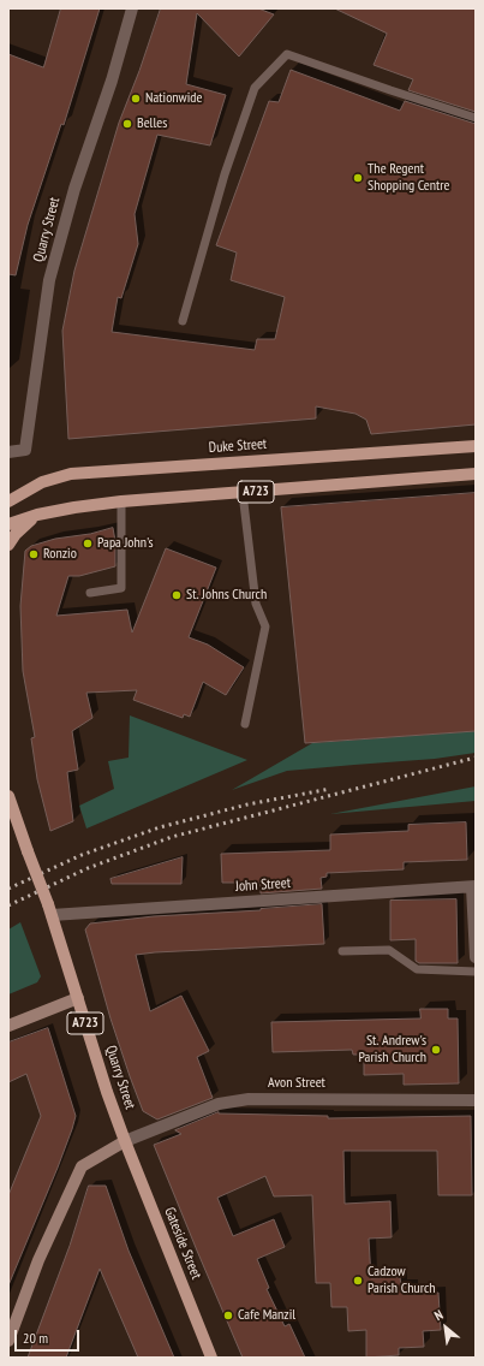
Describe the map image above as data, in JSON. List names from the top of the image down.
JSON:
{
  "streets": {
    "main road": [
      "Quarry Street",
      "Duke Street",
      "A723",
      "Gateside Street"
    ],
    "street": ["John Street", "Avon Street"]
  },
  "crossings": [
    ["Quarry Street", "John Street"],
    ["Quarry Street", "Avon Street"],
    ["Quarry Street", "Gateside Street"],
    ["Avon Street", "Gateside Street"]
  ],
  "places": [
    "Nationwide",
    "Belles",
    "The Regent Shopping Centre",
    "Papa John's",
    "Ronzio",
    "St. Johns Church",
    "St. Andrew's Parish Church",
    "Cadzow Parish Church",
    "Cafe Manzil"
  ],
  "scale_bar": "20 m",
  "north": "top left"
}
